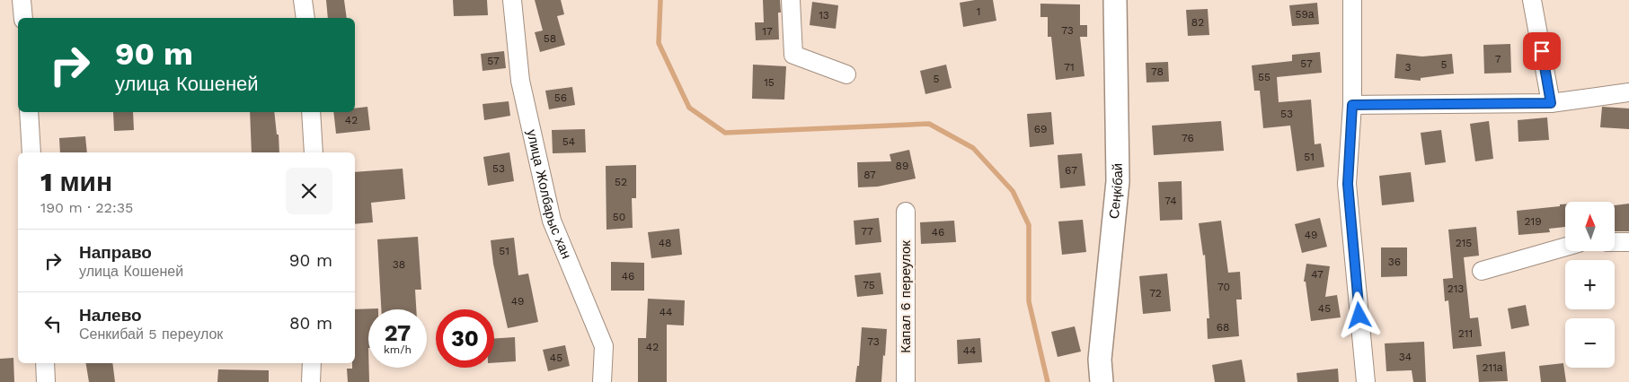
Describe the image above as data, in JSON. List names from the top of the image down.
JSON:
{
  "streets": {
    "street": ["Сеңкібай", "улица Жолбарыс хан", "Капал 6 переулок"]
  },
  "house_numbers": [
    "1",
    "59а",
    "13",
    "82",
    "73",
    "17",
    "58",
    "7",
    "57",
    "57",
    "5",
    "71",
    "3",
    "78",
    "55",
    "5",
    "15",
    "56",
    "53",
    "42",
    "69",
    "76",
    "54",
    "51",
    "89",
    "53",
    "67",
    "87",
    "52",
    "74",
    "50",
    "219",
    "77",
    "46",
    "49",
    "48",
    "215",
    "51",
    "36",
    "38",
    "47",
    "46",
    "75",
    "70",
    "213",
    "72",
    "49",
    "45",
    "44",
    "68",
    "211",
    "73",
    "42",
    "44",
    "34",
    "45",
    "211а"
  ],
  "north": "top",
  "page": {
    "turn": ["90 m", "улица Кошеней"],
    "heading": ["1 мин", "190 m · 22:35"],
    "map_buttons": ["+", "−"],
    "list": [
      {
        "name": "Направо",
        "note": "улица Кошеней",
        "value": "90 m"
      },
      {
        "name": "Налево",
        "note": "Сенкибай 5 переулок",
        "value": "80 m"
      }
    ],
    "speed": "27 km/h",
    "limit": "30"
  }
}
